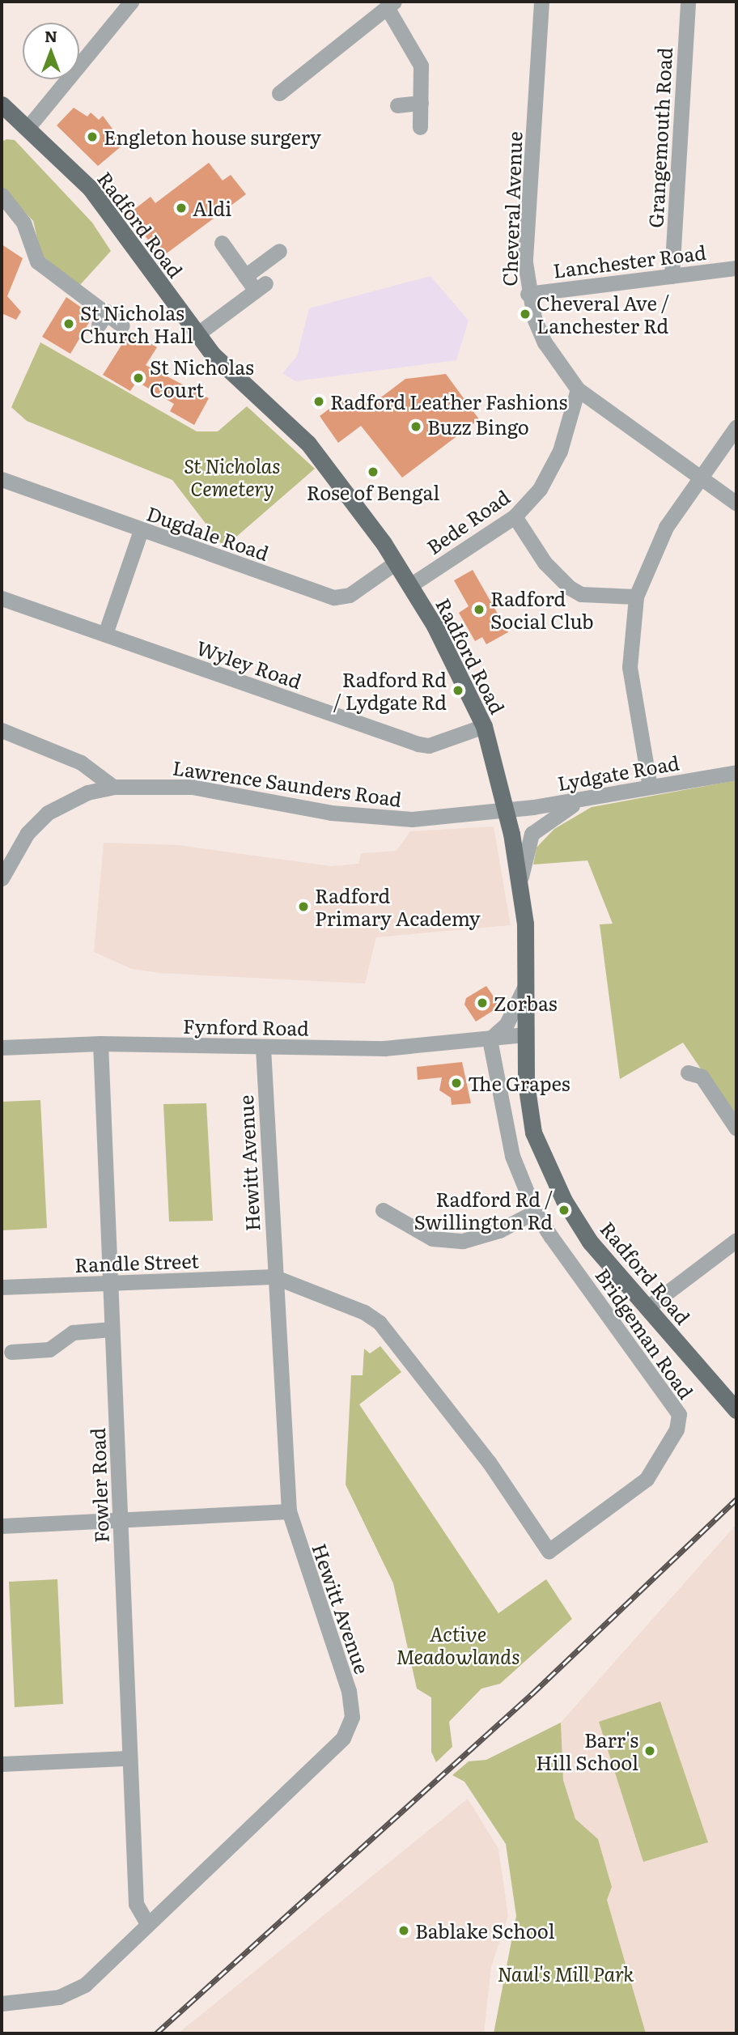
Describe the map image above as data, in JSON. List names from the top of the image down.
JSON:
{
  "streets": {
    "main road": ["Radford Road"],
    "street": [
      "Grangemouth Road",
      "Cheveral Avenue",
      "Lanchester Road",
      "Bede Road",
      "Dugdale Road",
      "Wyley Road",
      "Lydgate Road",
      "Lawrence Saunders Road",
      "Fynford Road",
      "Hewitt Avenue",
      "Randle Street",
      "Bridgeman Road",
      "Fowler Road"
    ]
  },
  "crossings": [
    ["Grangemouth Road", "Lanchester Road"],
    ["Cheveral Avenue", "Lanchester Road"],
    ["Cheveral Avenue", "Bede Road"],
    ["Radford Road", "Bede Road"],
    ["Radford Road", "Dugdale Road"],
    ["Radford Road", "Wyley Road"],
    ["Radford Road", "Lydgate Road"],
    ["Radford Road", "Lawrence Saunders Road"],
    ["Radford Road", "Fynford Road"],
    ["Lydgate Road", "Lawrence Saunders Road"],
    ["Fynford Road", "Hewitt Avenue"],
    ["Fynford Road", "Bridgeman Road"],
    ["Fynford Road", "Fowler Road"],
    ["Hewitt Avenue", "Randle Street"],
    ["Hewitt Avenue", "Bridgeman Road"],
    ["Hewitt Avenue", "Fowler Road"],
    ["Randle Street", "Bridgeman Road"],
    ["Randle Street", "Fowler Road"]
  ],
  "parks": ["St Nicholas Cemetery", "Active Meadowlands", "Naul's Mill Park"],
  "places": [
    "Engleton house surgery",
    "Aldi",
    "Cheveral Ave / Lanchester Rd",
    "St Nicholas Church Hall",
    "St Nicholas Court",
    "Radford Leather Fashions",
    "Buzz Bingo",
    "Rose of Bengal",
    "Radford Social Club",
    "Radford Rd / Lydgate Rd",
    "Radford Primary Academy",
    "Zorbas",
    "The Grapes",
    "Radford Rd / Swillington Rd",
    "Barr's Hill School",
    "Bablake School"
  ],
  "north": "top"
}
